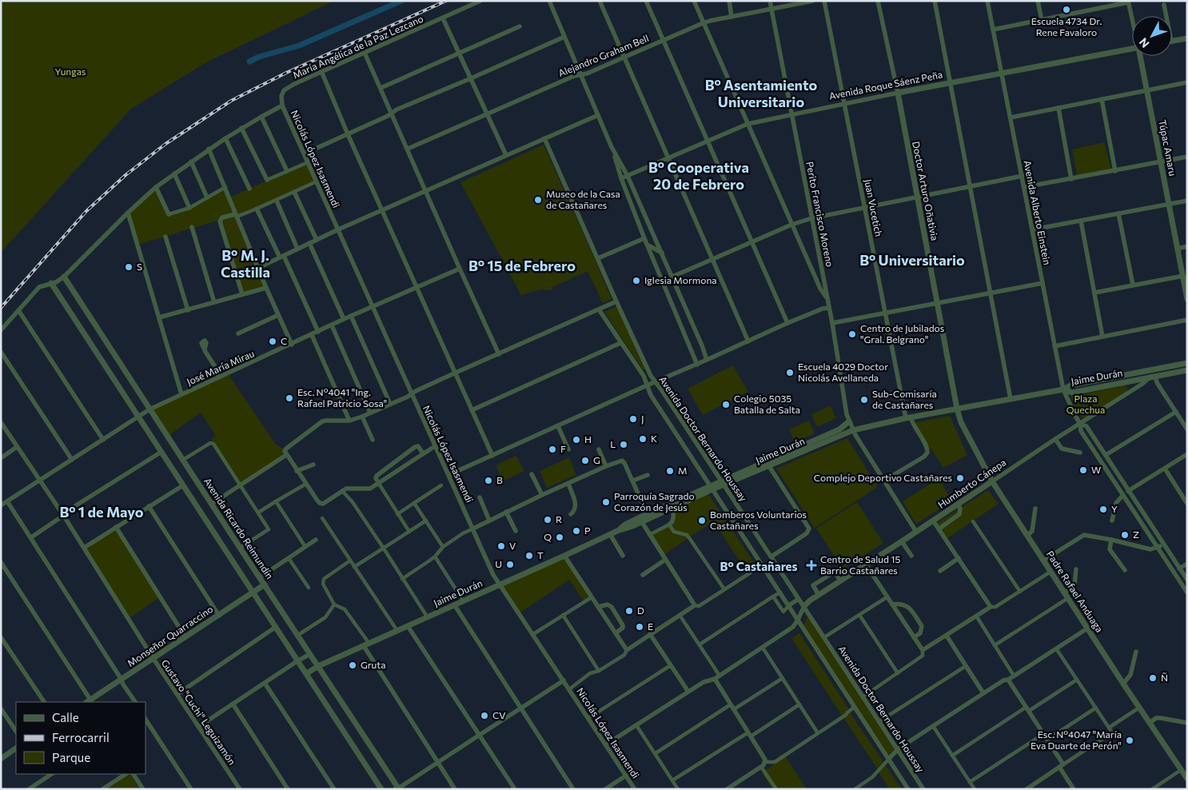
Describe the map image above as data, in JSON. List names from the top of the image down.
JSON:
{
  "streets": {
    "street": [
      "María Angélica de la Paz Lezcano",
      "Alejandro Graham Bell",
      "Avenida Roque Sáenz Peña",
      "Túpac Amaru",
      "Nicolás López Isasmendi",
      "Doctor Arturo Oñativia",
      "Juan Vucetich",
      "Avenida Alberto Einstein",
      "Perito Francisco Moreno",
      "José María Mirau",
      "Jaime Durán",
      "Avenida Doctor Bernardo Houssay",
      "Humberto Cánepa",
      "Avenida Ricardo Reimundín",
      "Padre Rafael Anduaga",
      "Monseñor Quarraccino",
      "Gustavo \"Cuchi\" Leguizamón"
    ]
  },
  "crossings": [
    ["María Angélica de la Paz Lezcano", "Nicolás López Isasmendi"],
    ["Alejandro Graham Bell", "Perito Francisco Moreno"],
    ["Avenida Roque Sáenz Peña", "Doctor Arturo Oñativia"],
    ["Avenida Roque Sáenz Peña", "Juan Vucetich"],
    ["Avenida Roque Sáenz Peña", "Avenida Alberto Einstein"],
    ["Avenida Roque Sáenz Peña", "Perito Francisco Moreno"],
    ["Nicolás López Isasmendi", "José María Mirau"],
    ["Nicolás López Isasmendi", "Jaime Durán"],
    ["Doctor Arturo Oñativia", "Jaime Durán"],
    ["Doctor Arturo Oñativia", "Padre Rafael Anduaga"],
    ["Juan Vucetich", "Perito Francisco Moreno"],
    ["Juan Vucetich", "Jaime Durán"],
    ["Avenida Alberto Einstein", "Jaime Durán"],
    ["Avenida Alberto Einstein", "Humberto Cánepa"],
    ["Perito Francisco Moreno", "Jaime Durán"],
    ["Perito Francisco Moreno", "Humberto Cánepa"],
    ["José María Mirau", "Avenida Ricardo Reimundín"],
    ["José María Mirau", "Gustavo \"Cuchi\" Leguizamón"],
    ["Jaime Durán", "Avenida Doctor Bernardo Houssay"],
    ["Jaime Durán", "Humberto Cánepa"],
    ["Jaime Durán", "Avenida Ricardo Reimundín"],
    ["Jaime Durán", "Padre Rafael Anduaga"],
    ["Avenida Doctor Bernardo Houssay", "Humberto Cánepa"],
    ["Humberto Cánepa", "Padre Rafael Anduaga"],
    ["Avenida Ricardo Reimundín", "Monseñor Quarraccino"],
    ["Monseñor Quarraccino", "Gustavo \"Cuchi\" Leguizamón"]
  ],
  "districts": [
    "Bº Asentamiento Universitario",
    "Bº Cooperativa 20 de Febrero",
    "Bº M. J. Castilla",
    "Bº Universitario",
    "Bº 15 de Febrero",
    "Bº 1 de Mayo",
    "B° Castañares"
  ],
  "parks": ["Yungas", "Plaza Quechua"],
  "places": {
    "other": [
      "Escuela 4734 Dr. Rene Favaloro",
      "Museo de la Casa de Castañares",
      "S",
      "Iglesia Mormona",
      "Centro de Jubilados \"Gral. Belgrano\"",
      "C",
      "Escuela 4029 Doctor Nicolás Avellaneda",
      "Esc. N°4041 \"Ing. Rafael Patricio Sosa\"",
      "Sub-Comisaría de Castañares",
      "Colegio 5035 Batalla de Salta",
      "J",
      "K",
      "H",
      "L",
      "F",
      "G",
      "W",
      "M",
      "Complejo Deportivo Castañares",
      "B",
      "Parroquía Sagrado Corazón de Jesús",
      "Y",
      "R",
      "Bomberos Voluntarios Castañares",
      "P",
      "Z",
      "Q",
      "V",
      "T",
      "U",
      "D",
      "E",
      "Gruta",
      "Ñ",
      "CV",
      "Esc. N°4047 \"María Eva Duarte de Perón\""
    ],
    "health": ["Centro de Salud 15 Barrio Castañares"]
  },
  "legend": ["Calle", "Ferrocarril", "Parque"],
  "north": "bottom left"
}
